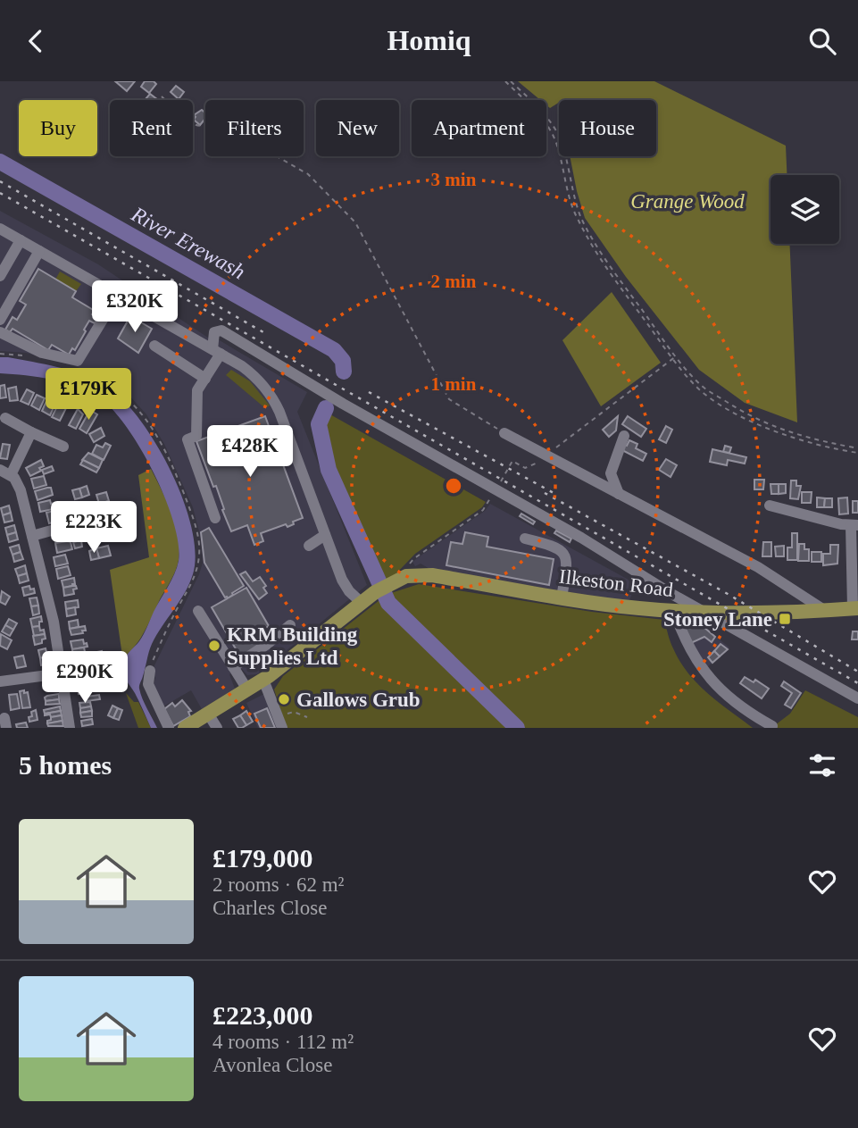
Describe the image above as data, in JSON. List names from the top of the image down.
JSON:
{
  "streets": {
    "main road": ["Ilkeston Road"]
  },
  "water": ["River Erewash"],
  "parks": ["Grange Wood"],
  "places": {
    "transit": ["Stoney Lane"],
    "other": ["KRM Building Supplies Ltd", "Gallows Grub"]
  },
  "page": {
    "header": "Homiq",
    "chip": [
      "Buy",
      "Rent",
      "Filters",
      "New",
      "Apartment",
      "House"
    ],
    "price": [
      "£320K",
      "£179K",
      "£428K",
      "£223K",
      "£290K"
    ],
    "heading": "5 homes",
    "list": [
      {
        "name": "£179,000",
        "note": "2 rooms · 62 m² · Charles Close"
      },
      {
        "name": "£223,000",
        "note": "4 rooms · 112 m² · Avonlea Close"
      }
    ]
  },
  "rings": ["3 min", "2 min", "1 min"]
}
